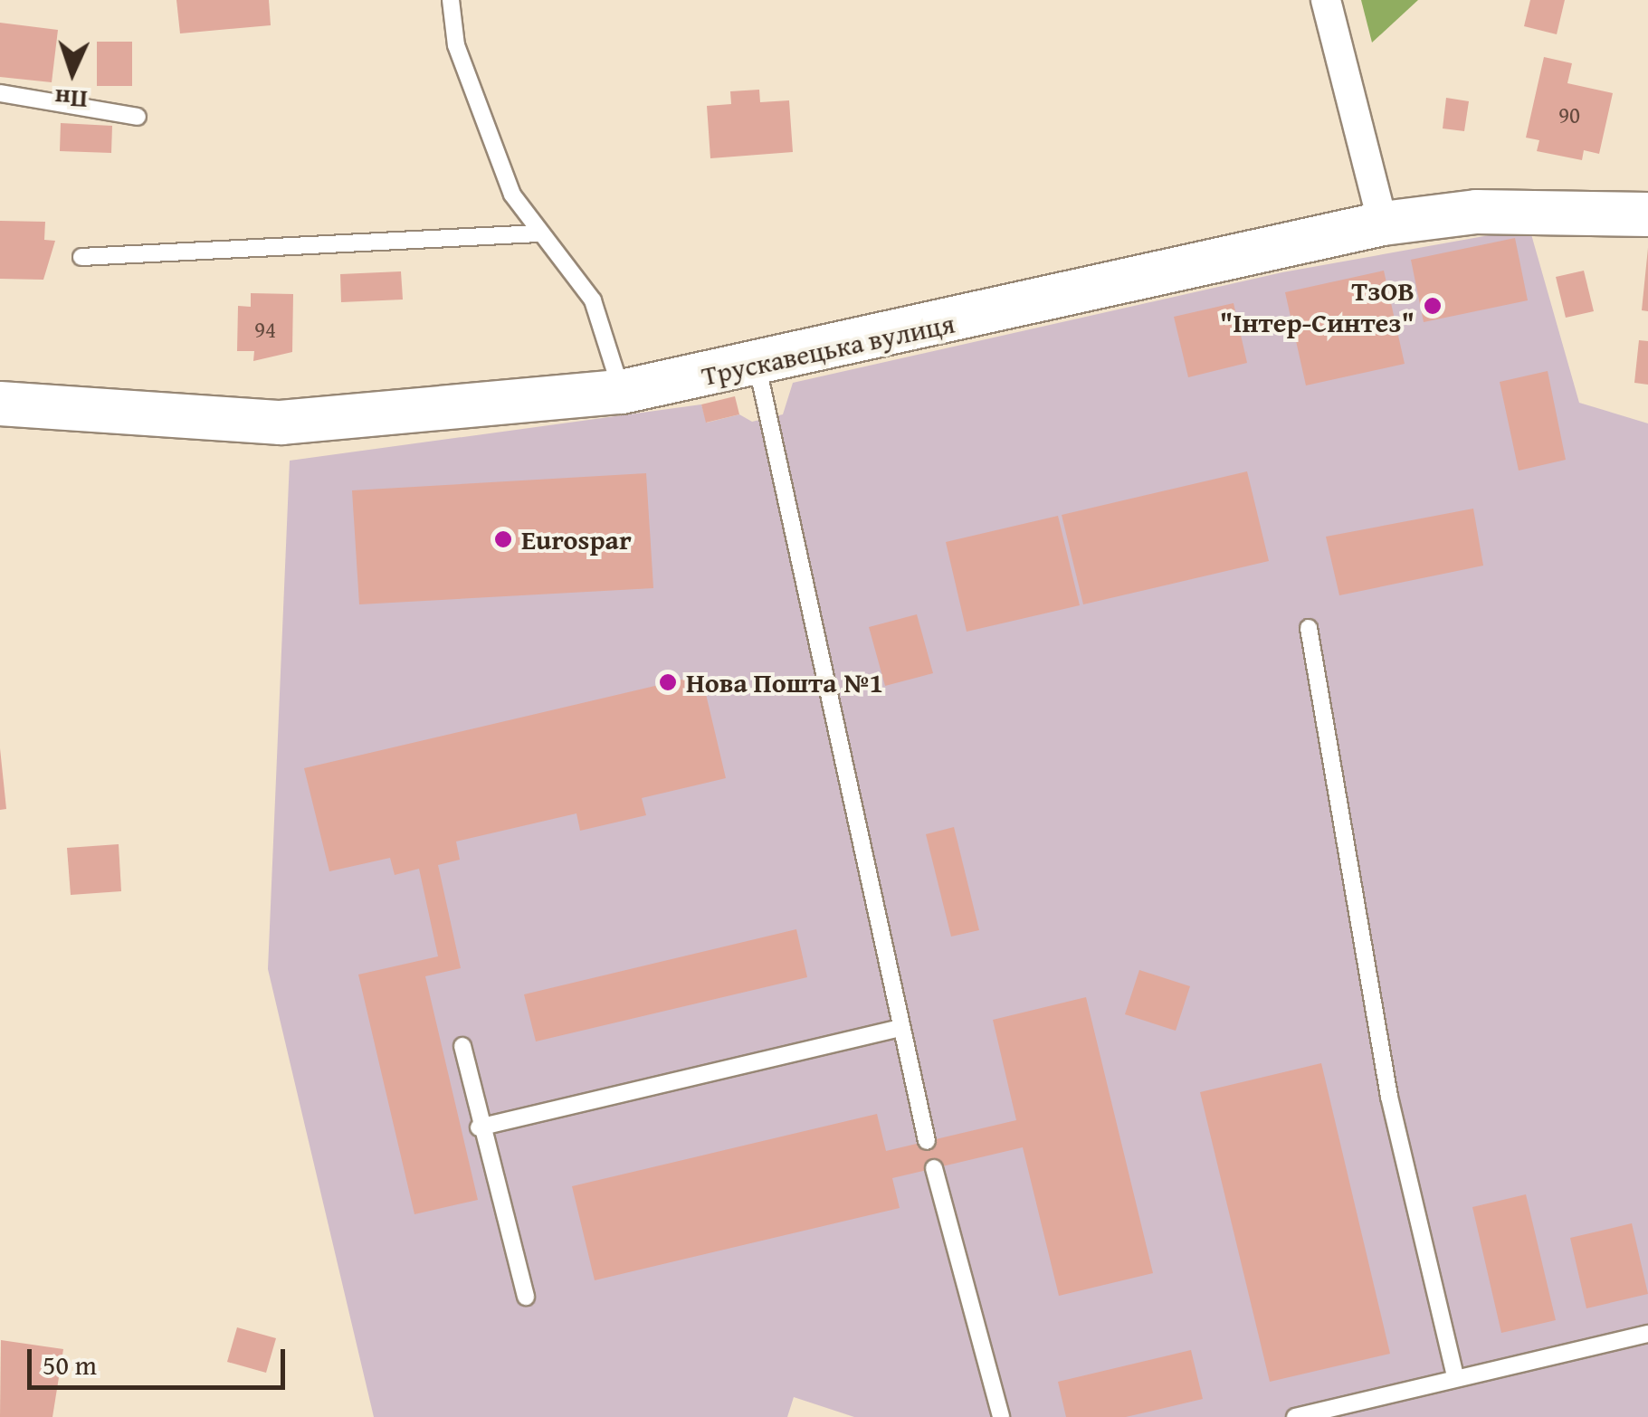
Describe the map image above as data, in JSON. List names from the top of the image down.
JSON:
{
  "streets": {
    "main road": ["Трускавецька вулиця"]
  },
  "places": ["ТзОВ \"Інтер-Синтез\"", "Eurospar", "Нова Пошта №1"],
  "house_numbers": ["90", "94"],
  "scale_bar": "50 m",
  "north": "bottom"
}
